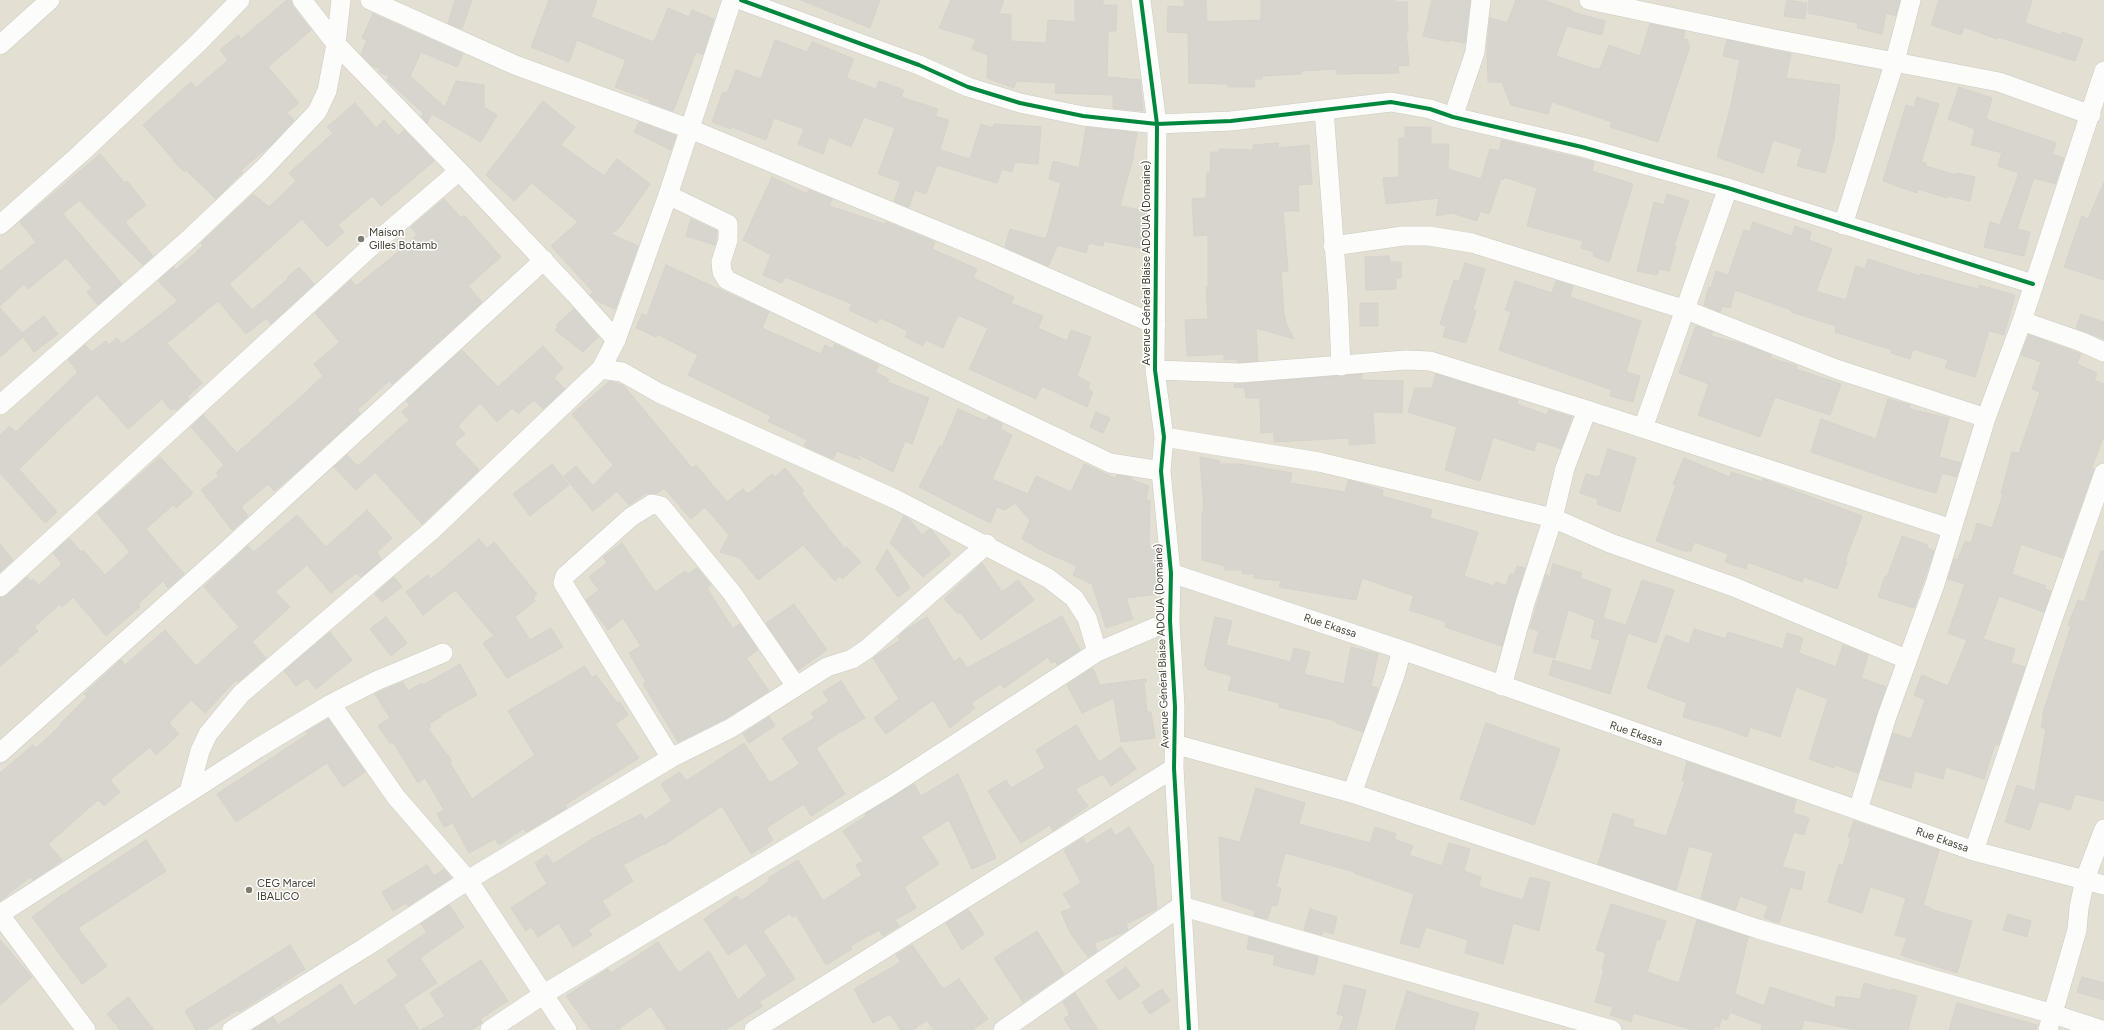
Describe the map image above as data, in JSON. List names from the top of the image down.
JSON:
{
  "streets": {
    "street": ["Avenue Général Blaise ADOUA (Domaine)", "Rue Ekassa"]
  },
  "crossings": [
    ["Avenue Général Blaise ADOUA (Domaine)", "Rue Ekassa"]
  ],
  "places": ["Maison Gilles Botamb", "CEG Marcel IBALICO"]
}
